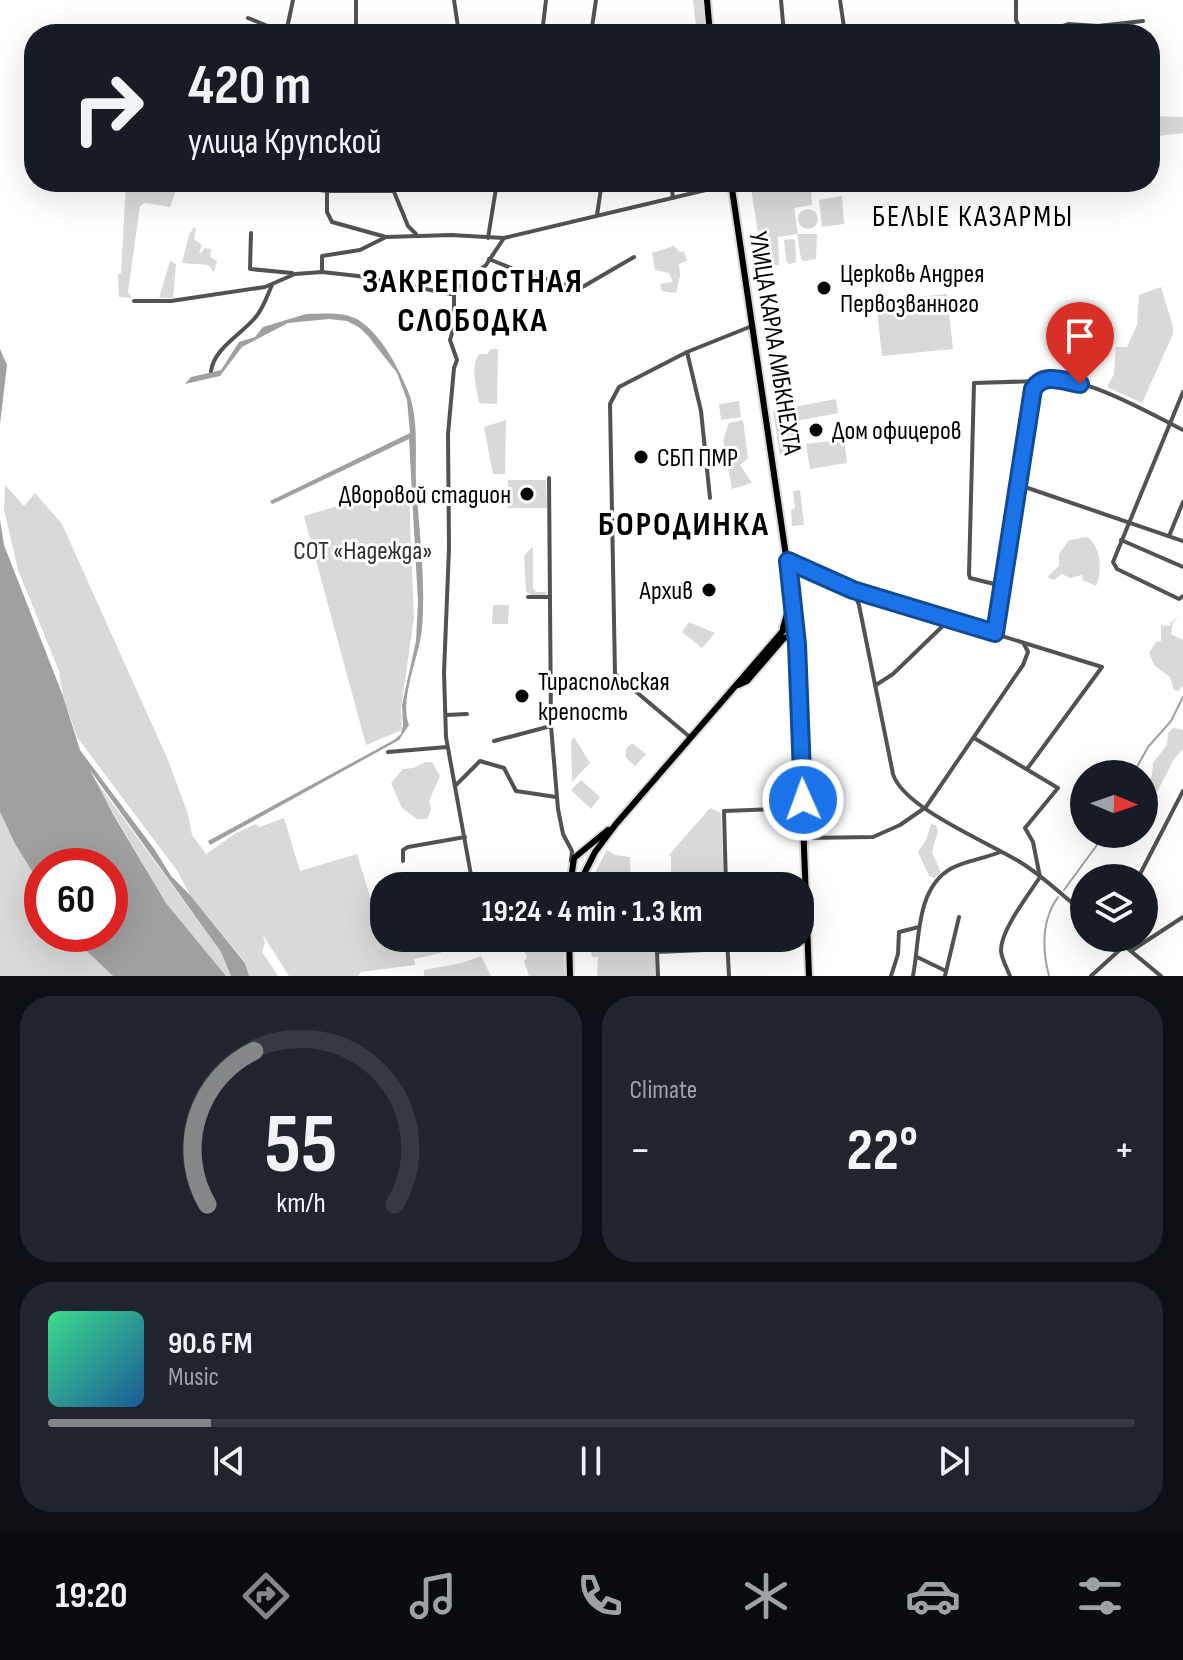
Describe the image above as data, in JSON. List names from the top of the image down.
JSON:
{
  "streets": {
    "main road": ["УЛИЦА КАРЛА ЛИБКНЕХТА"]
  },
  "districts": ["БЕЛЫЕ КАЗАРМЫ", "ЗАКРЕПОСТНАЯ СЛОБОДКА", "БОРОДИНКА"],
  "parks": ["СОТ «Надежда»"],
  "places": [
    "Церковь Андрея Первозванного",
    "Дом офицеров",
    "СБП ПМР",
    "Дворовой стадион",
    "Архив",
    "Тираспольская крепость"
  ],
  "north": "right",
  "page": {
    "turn": ["420 m", "улица Крупской"],
    "limit": "60",
    "trip": "19:24 · 4 min · 1.3 km",
    "tile": "Climate",
    "heat": ["−", "22°", "+"],
    "song": ["90.6 FM", "Music"],
    "tabs": "19:20",
    "gauge": ["55", "km/h"]
  }
}
